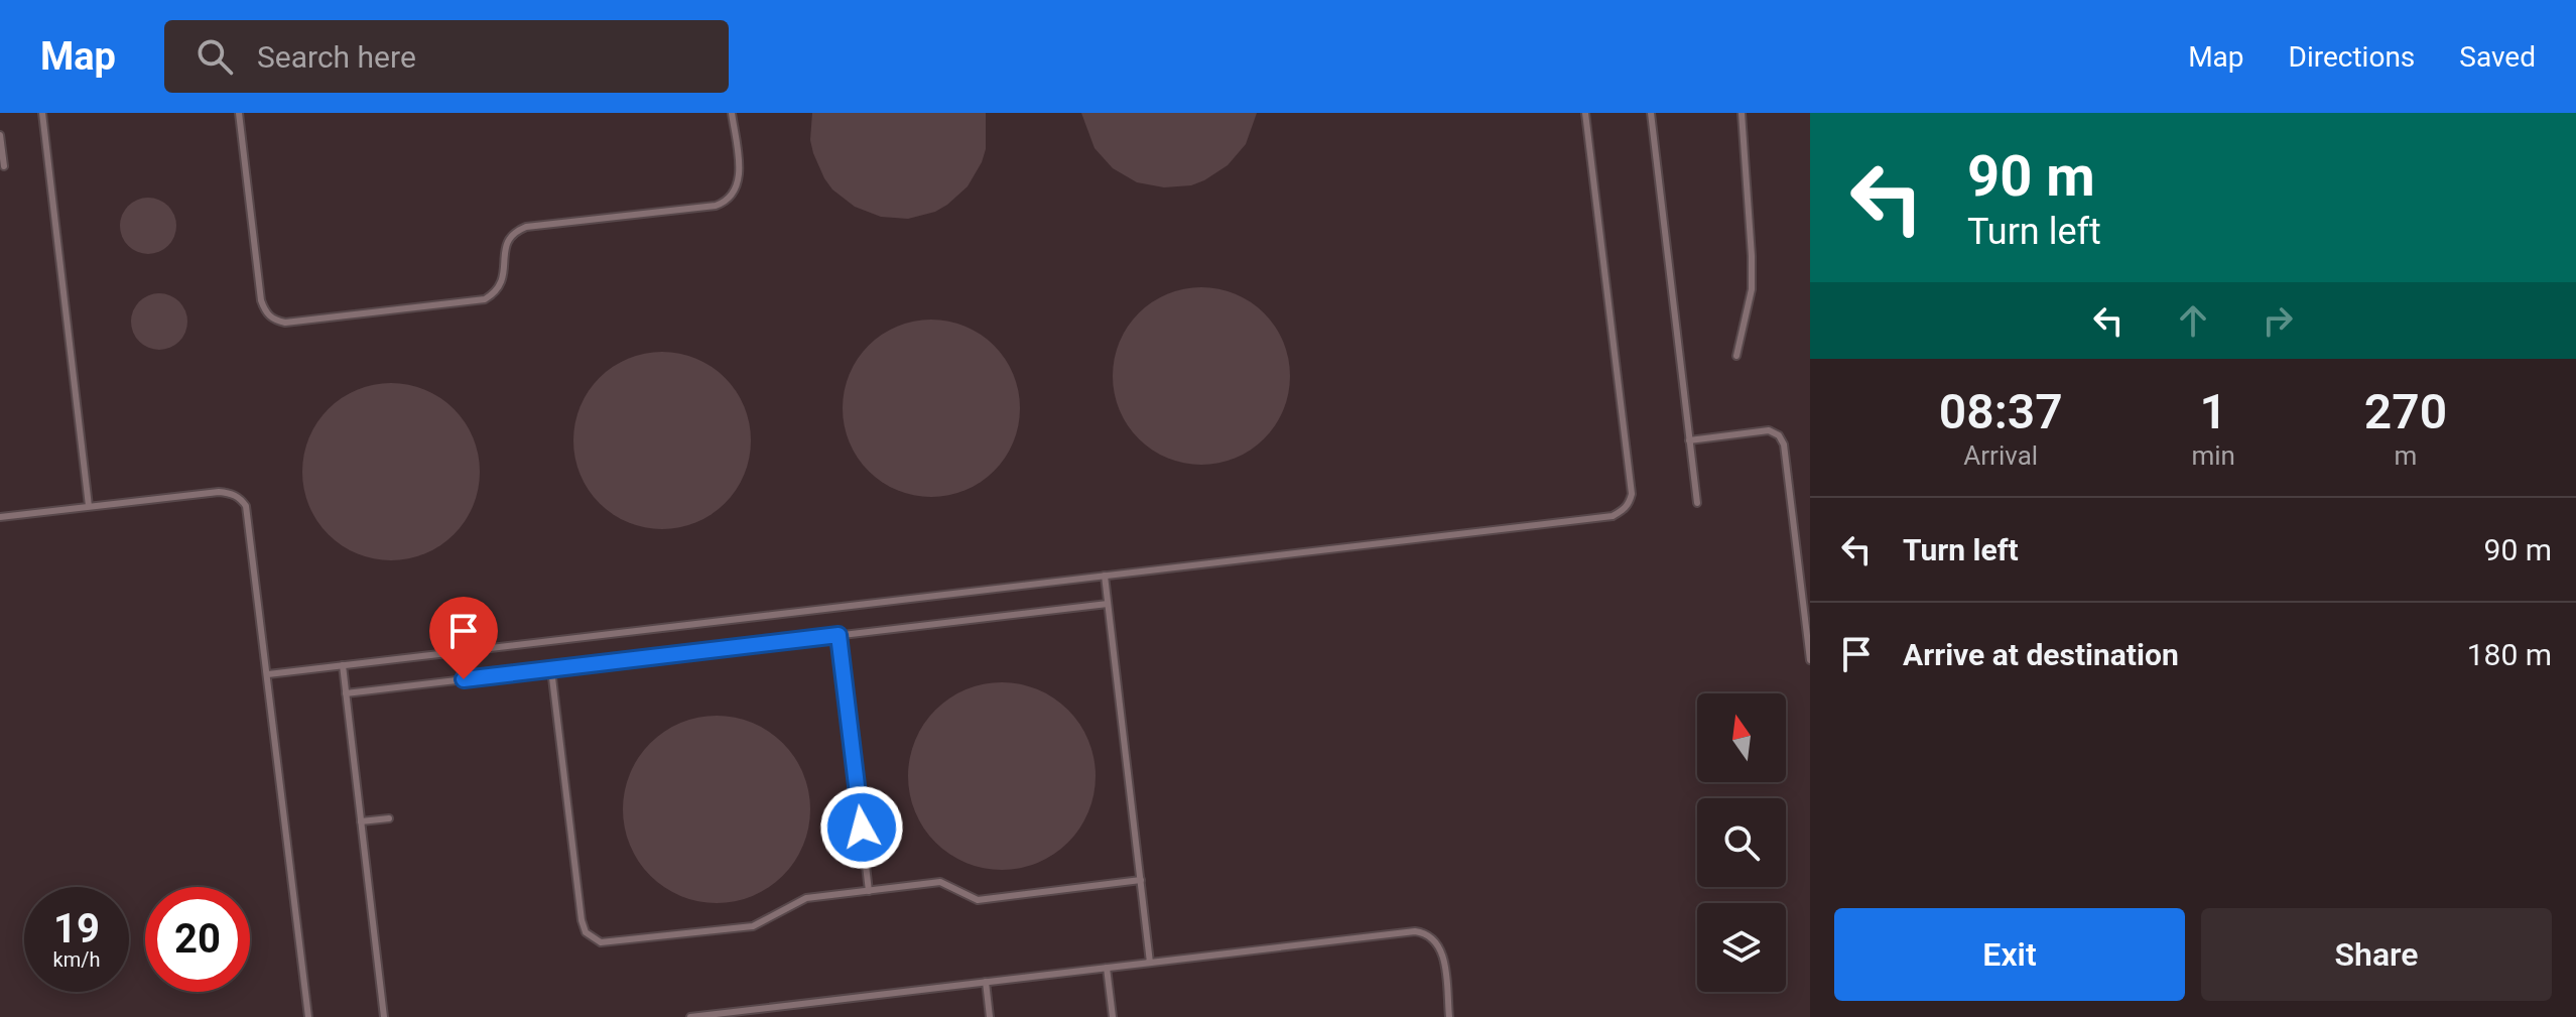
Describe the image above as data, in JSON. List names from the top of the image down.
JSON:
{
  "north": "top",
  "page": {
    "header": "Map",
    "search": "Search here",
    "nav": ["Map", "Directions", "Saved"],
    "turn": ["90 m", "Turn left"],
    "eta": [
      "08:37",
      "Arrival",
      "1",
      "min",
      "270",
      "m"
    ],
    "list": [
      {
        "name": "Turn left",
        "value": "90 m"
      },
      {
        "name": "Arrive at destination",
        "value": "180 m"
      }
    ],
    "speed": "19 km/h",
    "limit": "20",
    "buttons": ["Exit", "Share"]
  }
}
